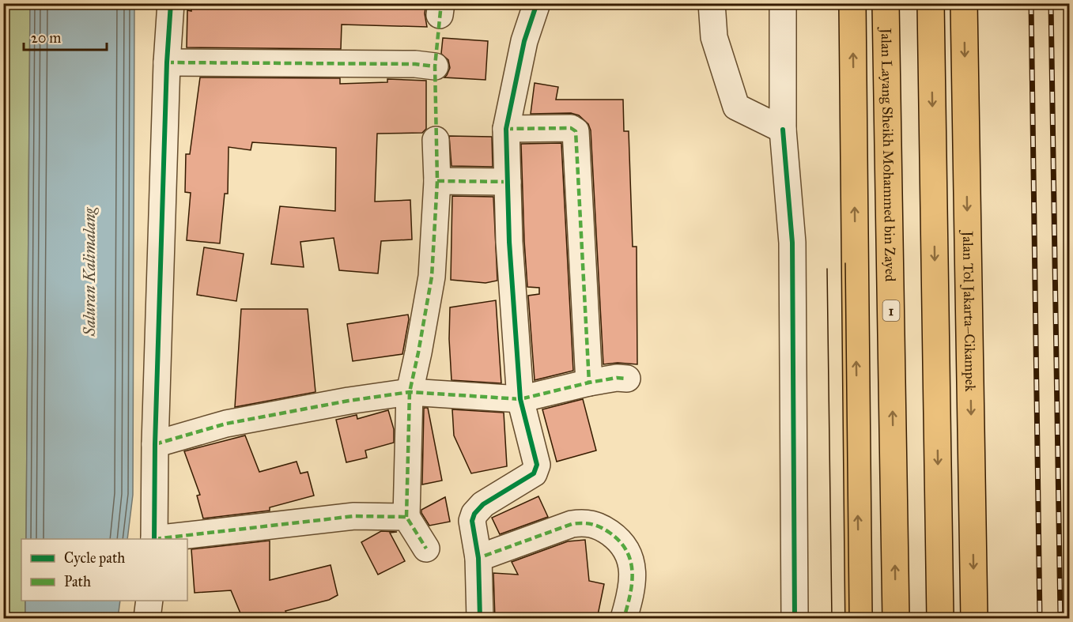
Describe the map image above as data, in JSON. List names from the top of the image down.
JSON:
{
  "streets": {
    "highway": ["Jalan Layang Sheikh Mohammed bin Zayed", "1", "Jalan Tol Jakarta–Cikampek"]
  },
  "water": ["Saluran Kalimalang"],
  "legend": ["Cycle path", "Path"],
  "scale_bar": "20 m"
}
